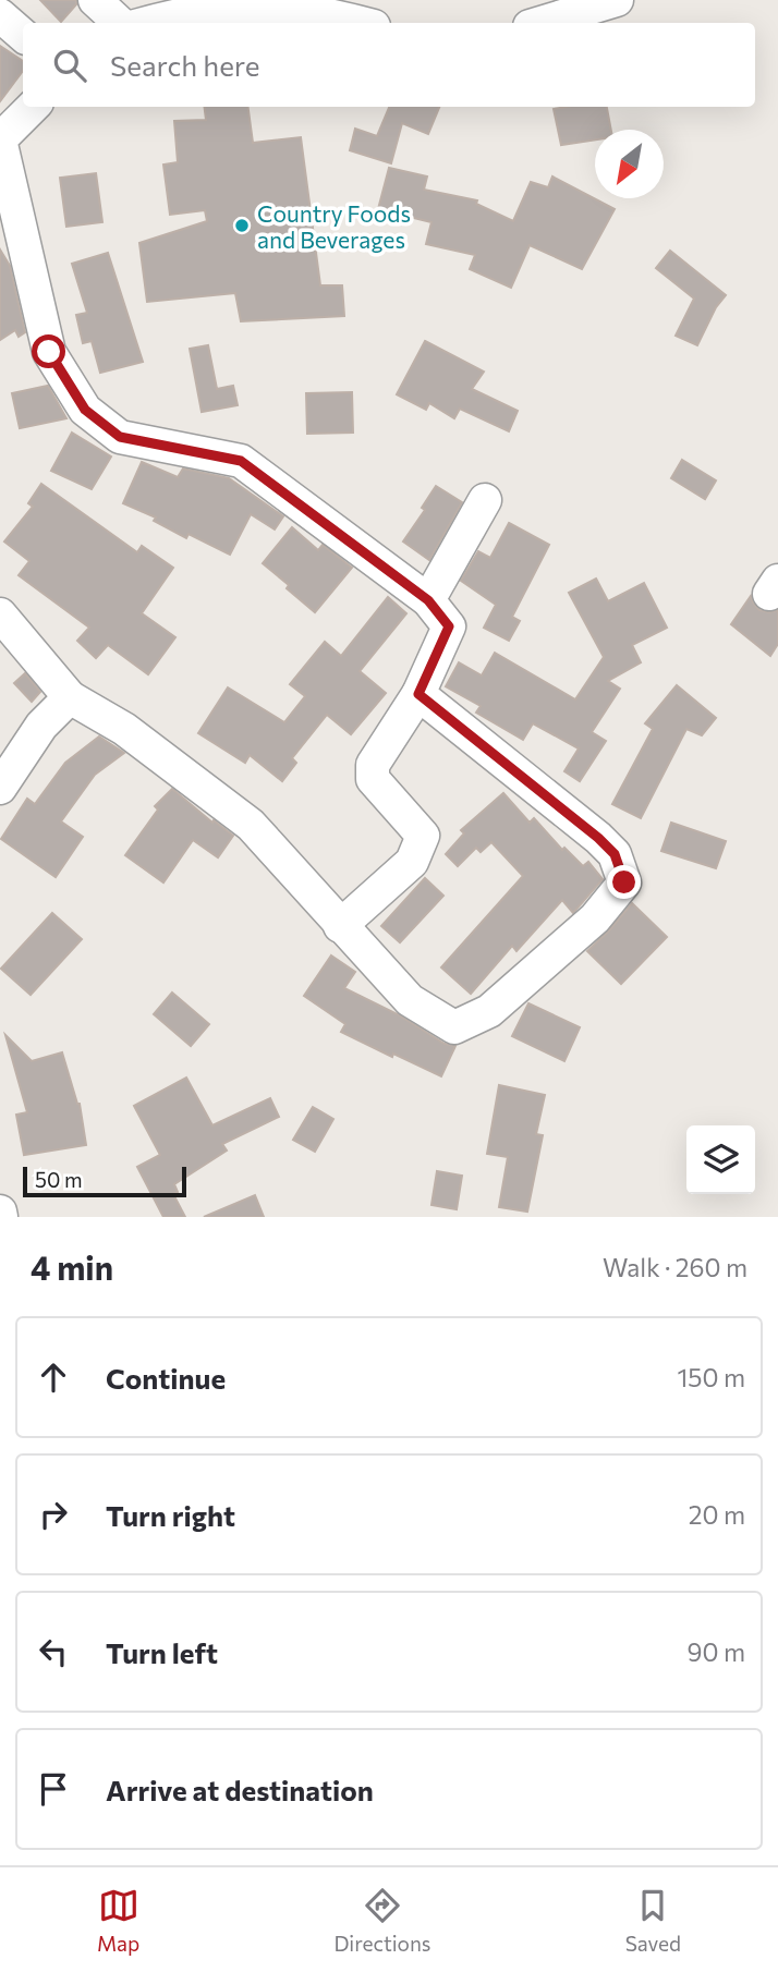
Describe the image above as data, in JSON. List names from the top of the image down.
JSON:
{
  "places": ["Country Foods and Beverages"],
  "scale_bar": "50 m",
  "north": "bottom left",
  "page": {
    "search": "Search here",
    "scale": "50 m",
    "heading": ["4 min", "Walk · 260 m"],
    "list": [
      ["Continue", "150 m"],
      ["Turn right", "20 m"],
      ["Turn left", "90 m"],
      "Arrive at destination"
    ],
    "nav": ["Map", "Directions", "Saved"]
  }
}
